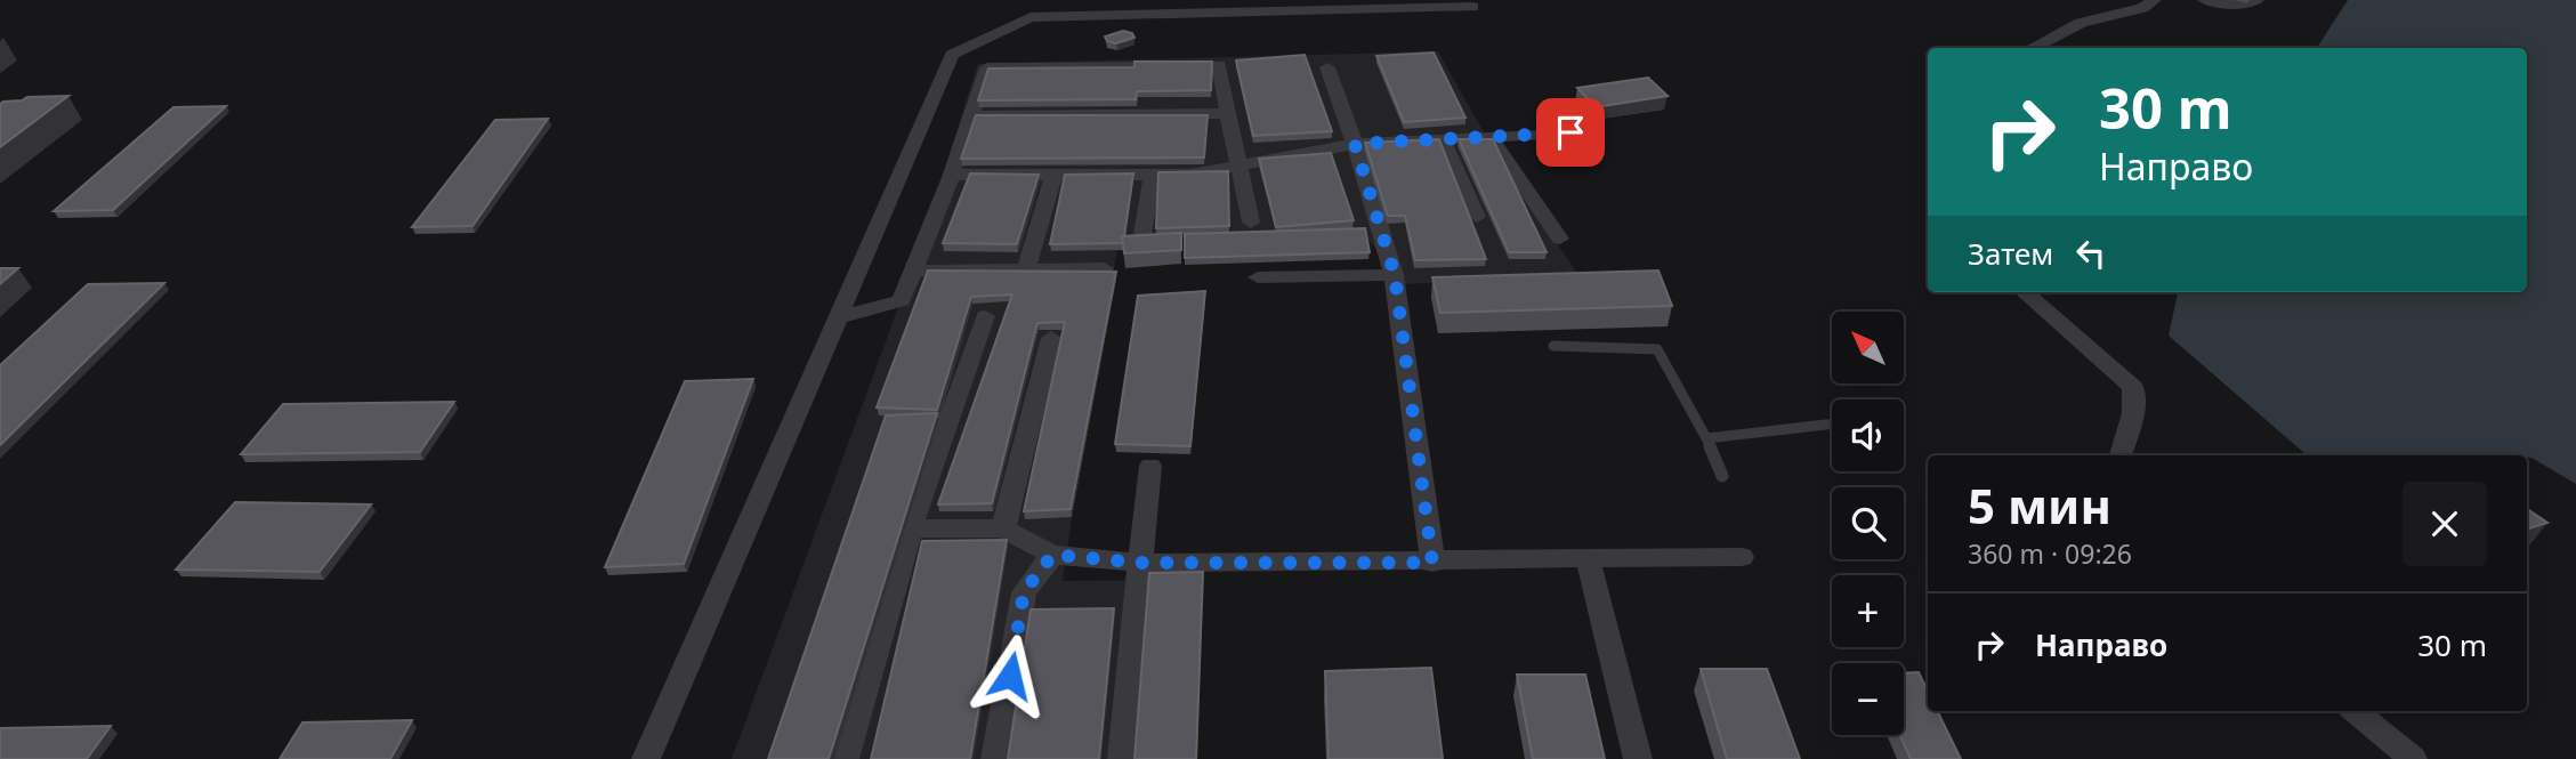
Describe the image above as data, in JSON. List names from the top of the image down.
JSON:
{
  "north": "top left",
  "page": {
    "turn": ["30 m", "Направо"],
    "then": "Затем",
    "map_buttons": ["+", "−"],
    "heading": ["5 мин", "360 m · 09:26"],
    "list": [
      {
        "name": "Направо",
        "value": "30 m"
      }
    ]
  }
}
